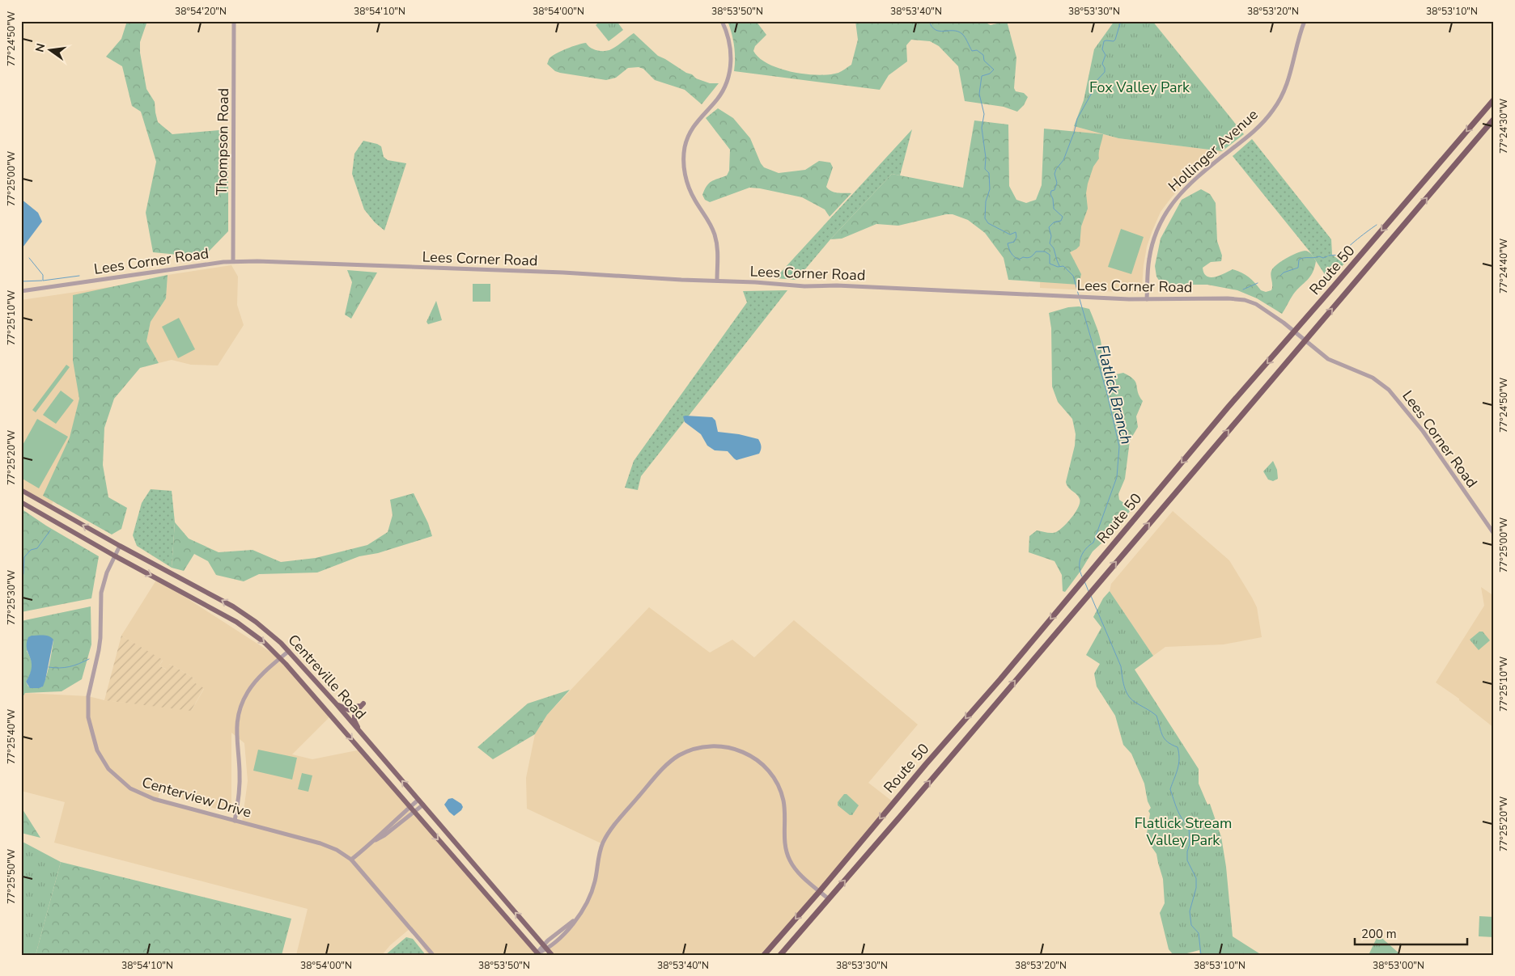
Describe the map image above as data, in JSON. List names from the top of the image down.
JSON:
{
  "streets": {
    "highway": ["Route 50"],
    "main road": ["Centreville Road"],
    "street": [
      "Thompson Road",
      "Hollinger Avenue",
      "Lees Corner Road",
      "Centerview Drive"
    ]
  },
  "crossings": [
    ["Thompson Road", "Lees Corner Road"],
    ["Hollinger Avenue", "Lees Corner Road"],
    ["Lees Corner Road", "Route 50"],
    ["Centreville Road", "Centerview Drive"]
  ],
  "water": ["Flatlick Branch"],
  "parks": ["Fox Valley Park", "Flatlick Stream Valley Park"],
  "scale_bar": "200 m",
  "north": "left",
  "coordinates": [
    "38°54'20\"N",
    "38°54'10\"N",
    "38°54'00\"N",
    "38°53'50\"N",
    "38°53'40\"N",
    "38°53'30\"N",
    "38°53'20\"N",
    "38°53'10\"N",
    "77°24'50\"W",
    "77°24'30\"W",
    "77°25'00\"W",
    "77°24'40\"W",
    "77°25'10\"W",
    "77°25'20\"W",
    "77°25'30\"W",
    "77°25'40\"W",
    "77°25'50\"W",
    "38°53'00\"N"
  ]
}
